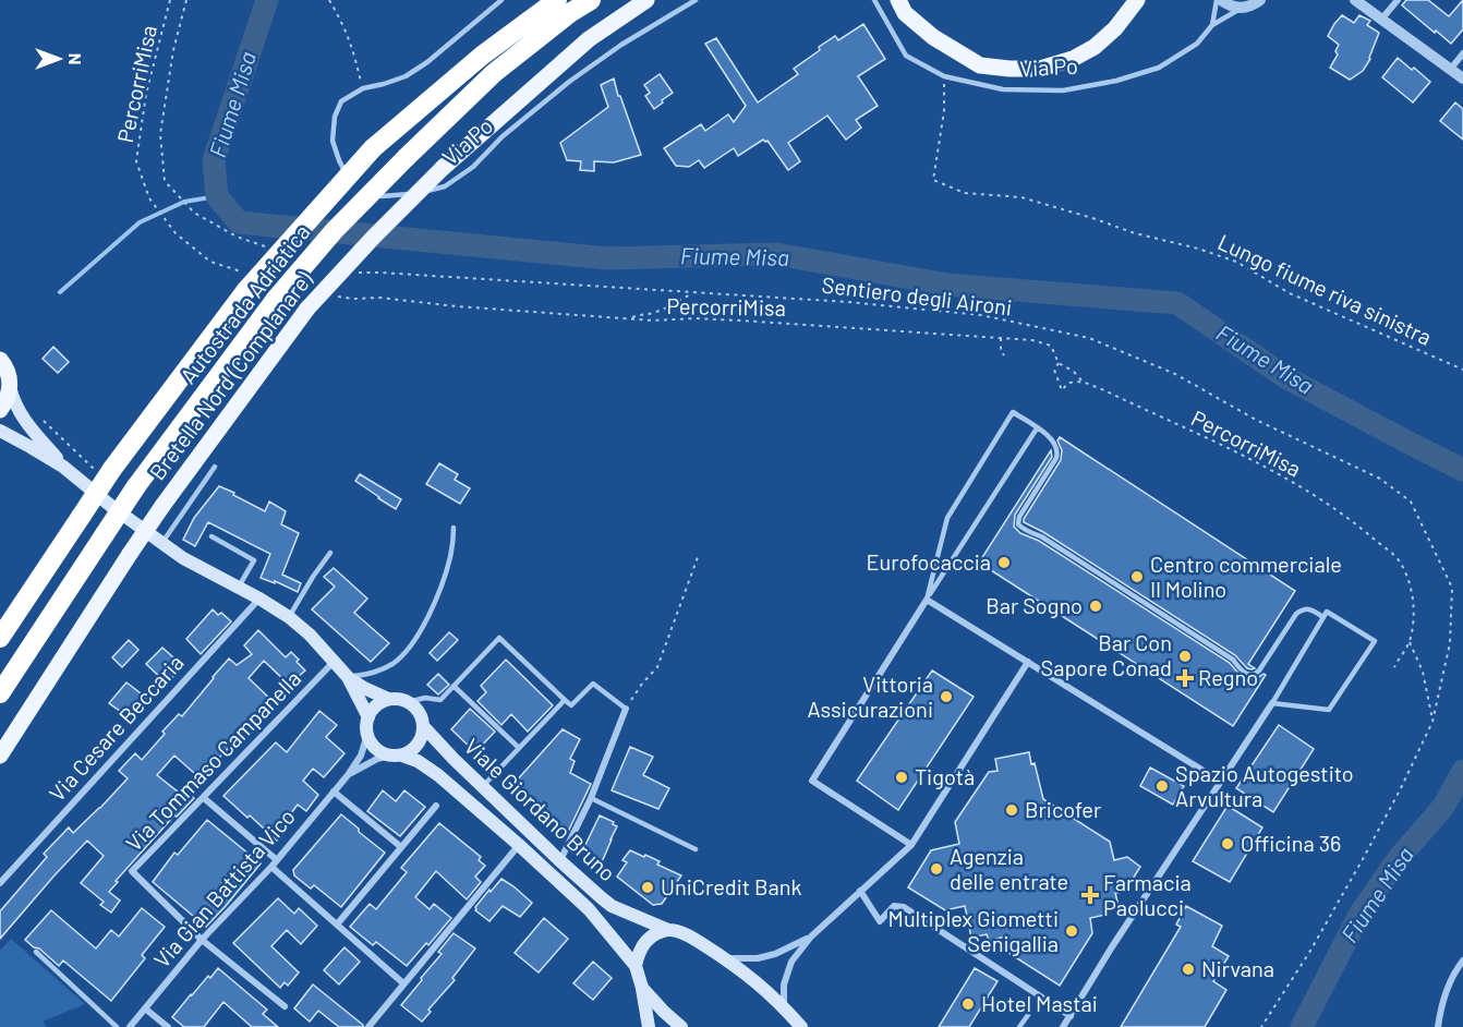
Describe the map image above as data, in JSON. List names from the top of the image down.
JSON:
{
  "streets": {
    "highway": ["Autostrada Adriatica"],
    "main road": ["Bretella Nord (Complanare)", "Viale Giordano Bruno"],
    "street": [
      "Via Po",
      "Via Cesare Beccaria",
      "Via Tommaso Campanella",
      "Via Gian Battista Vico"
    ],
    "path": ["PercorriMisa", "Lungo fiume riva sinistra", "Sentiero degli Aironi"]
  },
  "crossings": [
    ["Via Po", "Lungo fiume riva sinistra"],
    ["PercorriMisa", "Autostrada Adriatica"],
    ["Via Tommaso Campanella", "Via Gian Battista Vico"],
    ["Viale Giordano Bruno", "Via Gian Battista Vico"]
  ],
  "water": ["Fiume Misa"],
  "places": {
    "other": [
      "Eurofocaccia",
      "Centro commerciale Il Molino",
      "Bar Sogno",
      "Bar Con Sapore Conad",
      "Vittoria Assicurazioni",
      "Tigotà",
      "Spazio Autogestito Arvultura",
      "Bricofer",
      "Officina 36",
      "Agenzia delle entrate",
      "UniCredit Bank",
      "Multiplex Giometti Senigallia",
      "Nirvana",
      "Hotel Mastai"
    ],
    "health": ["Regno", "Farmacia Paolucci"]
  },
  "north": "right"
}
